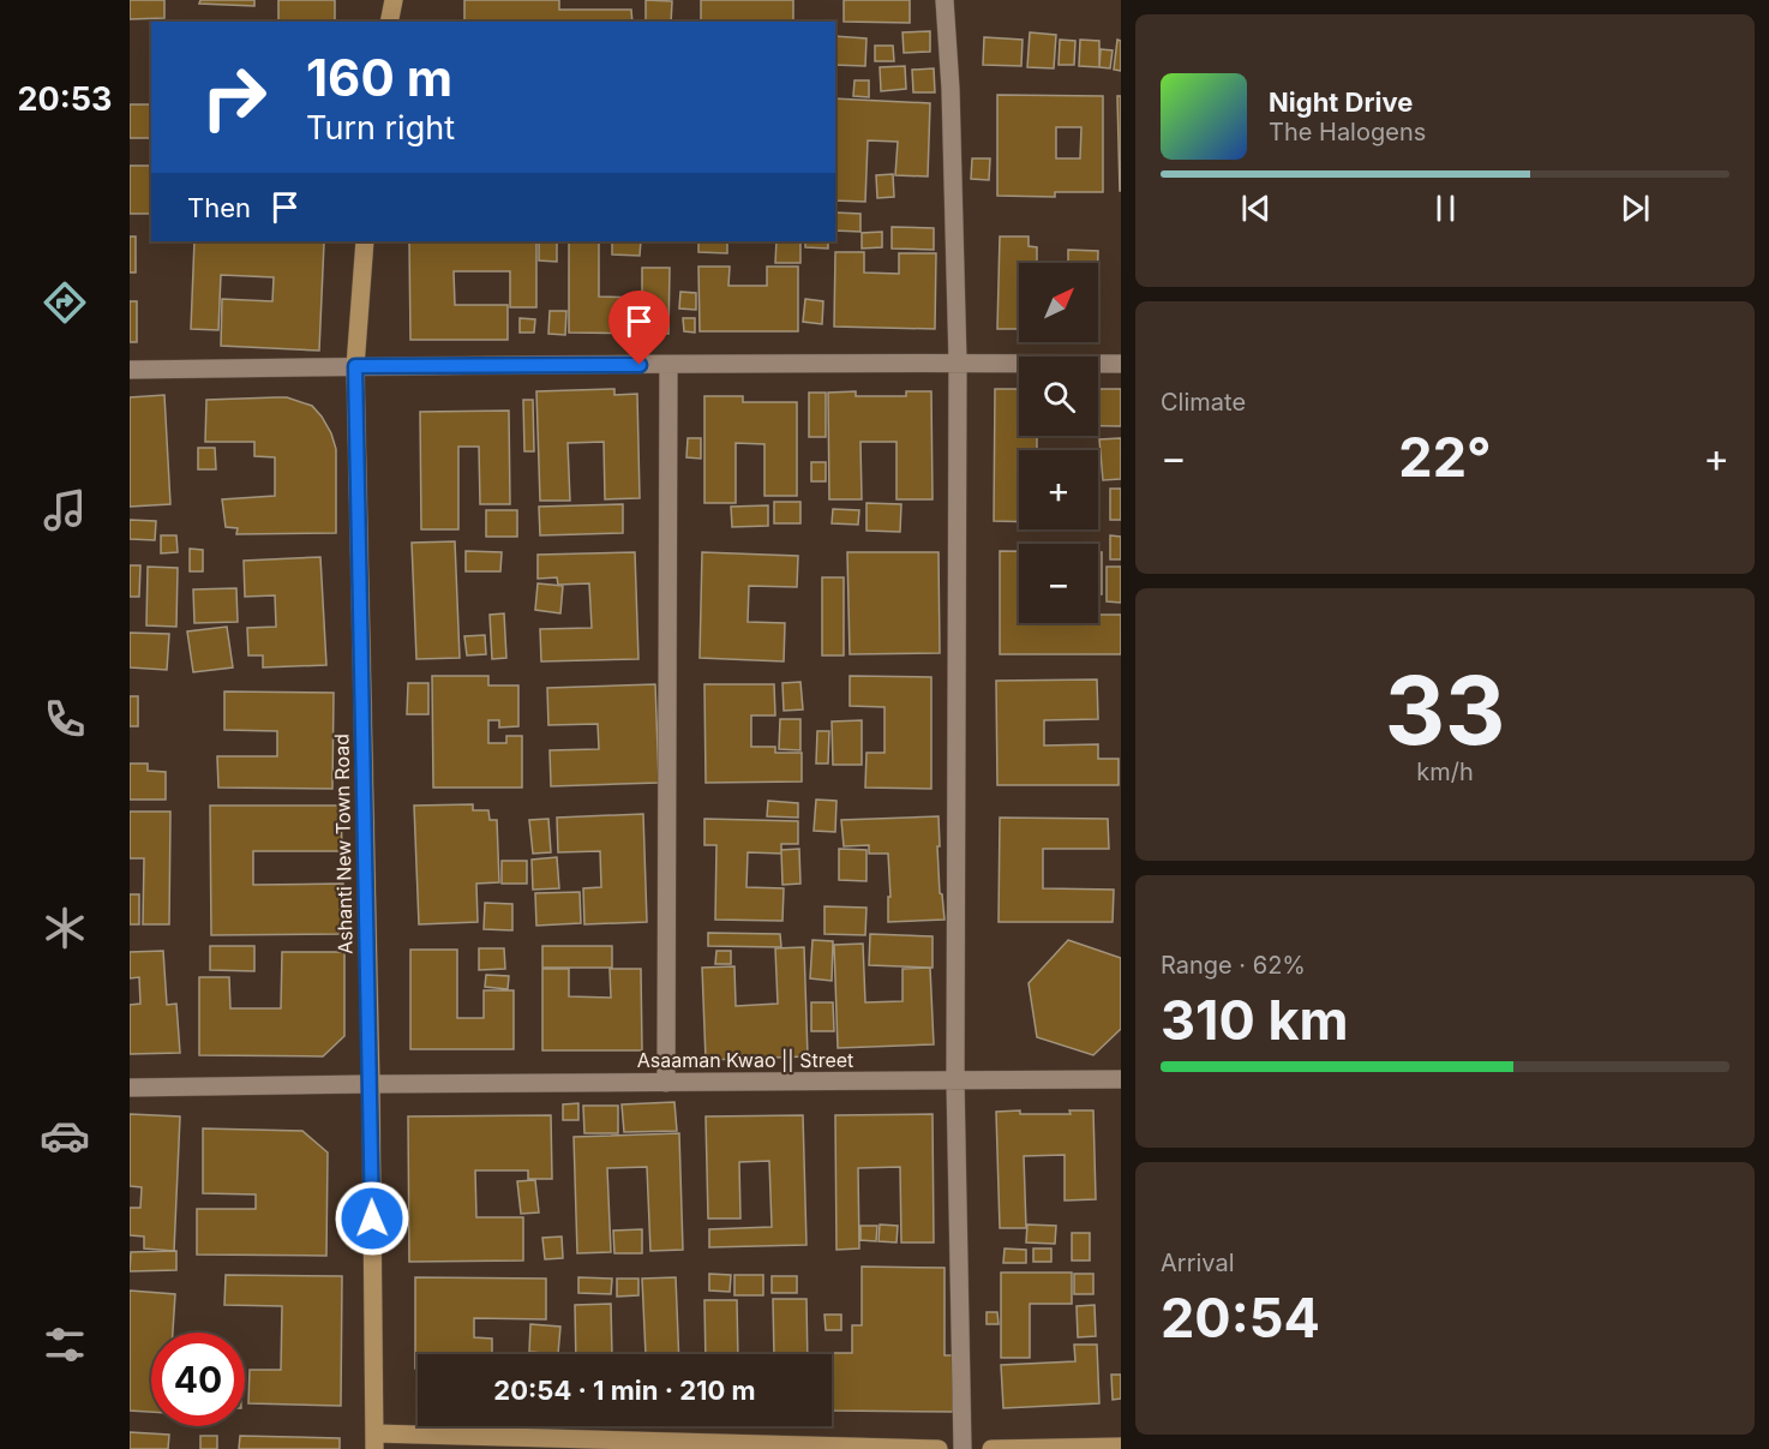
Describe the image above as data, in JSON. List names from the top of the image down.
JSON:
{
  "streets": {
    "street": ["Ashanti New Town Road", "Asaaman Kwao || Street"]
  },
  "crossings": [
    ["Ashanti New Town Road", "Asaaman Kwao || Street"]
  ],
  "north": "top right",
  "page": {
    "tabs": "20:53",
    "turn": ["160 m", "Turn right"],
    "song": ["Night Drive", "The Halogens"],
    "then": "Then",
    "map_buttons": ["+", "−"],
    "tile": [
      "Climate",
      ["33", "km/h"],
      ["Range · 62%", "310 km"],
      ["Arrival", "20:54"]
    ],
    "heat": ["−", "22°", "+"],
    "limit": "40",
    "trip": "20:54 · 1 min · 210 m"
  }
}
